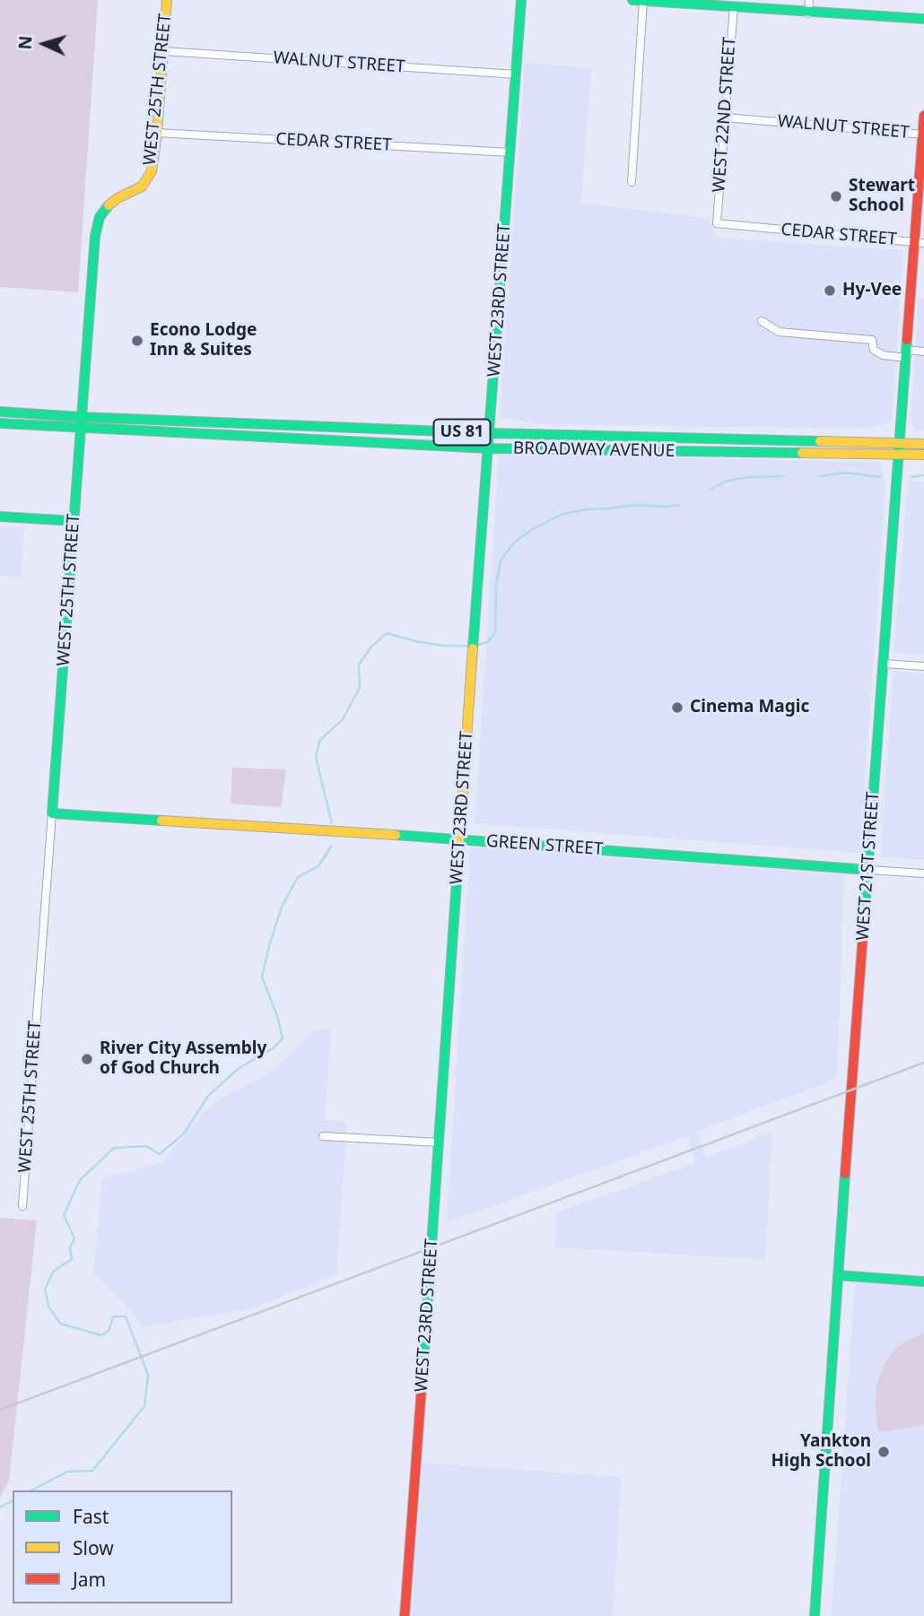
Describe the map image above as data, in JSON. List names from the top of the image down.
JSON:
{
  "streets": {
    "main road": [
      "WEST 25TH STREET",
      "WEST 23RD STREET",
      "US 81",
      "BROADWAY AVENUE",
      "GREEN STREET",
      "WEST 21ST STREET"
    ],
    "street": ["WALNUT STREET", "WEST 22ND STREET", "CEDAR STREET"]
  },
  "crossings": [
    ["WALNUT STREET", "WEST 25TH STREET"],
    ["WALNUT STREET", "WEST 22ND STREET"],
    ["WALNUT STREET", "WEST 23RD STREET"],
    ["WALNUT STREET", "WEST 21ST STREET"],
    ["WEST 25TH STREET", "CEDAR STREET"],
    ["WEST 25TH STREET", "BROADWAY AVENUE"],
    ["WEST 25TH STREET", "GREEN STREET"],
    ["WEST 22ND STREET", "CEDAR STREET"],
    ["CEDAR STREET", "WEST 23RD STREET"],
    ["CEDAR STREET", "WEST 21ST STREET"],
    ["WEST 23RD STREET", "BROADWAY AVENUE"],
    ["WEST 23RD STREET", "GREEN STREET"],
    ["BROADWAY AVENUE", "WEST 21ST STREET"],
    ["GREEN STREET", "WEST 21ST STREET"]
  ],
  "places": [
    "Stewart School",
    "Hy-Vee",
    "Econo Lodge Inn & Suites",
    "Cinema Magic",
    "River City Assembly of God Church",
    "Yankton High School"
  ],
  "legend": ["Fast", "Slow", "Jam"],
  "north": "left"
}
